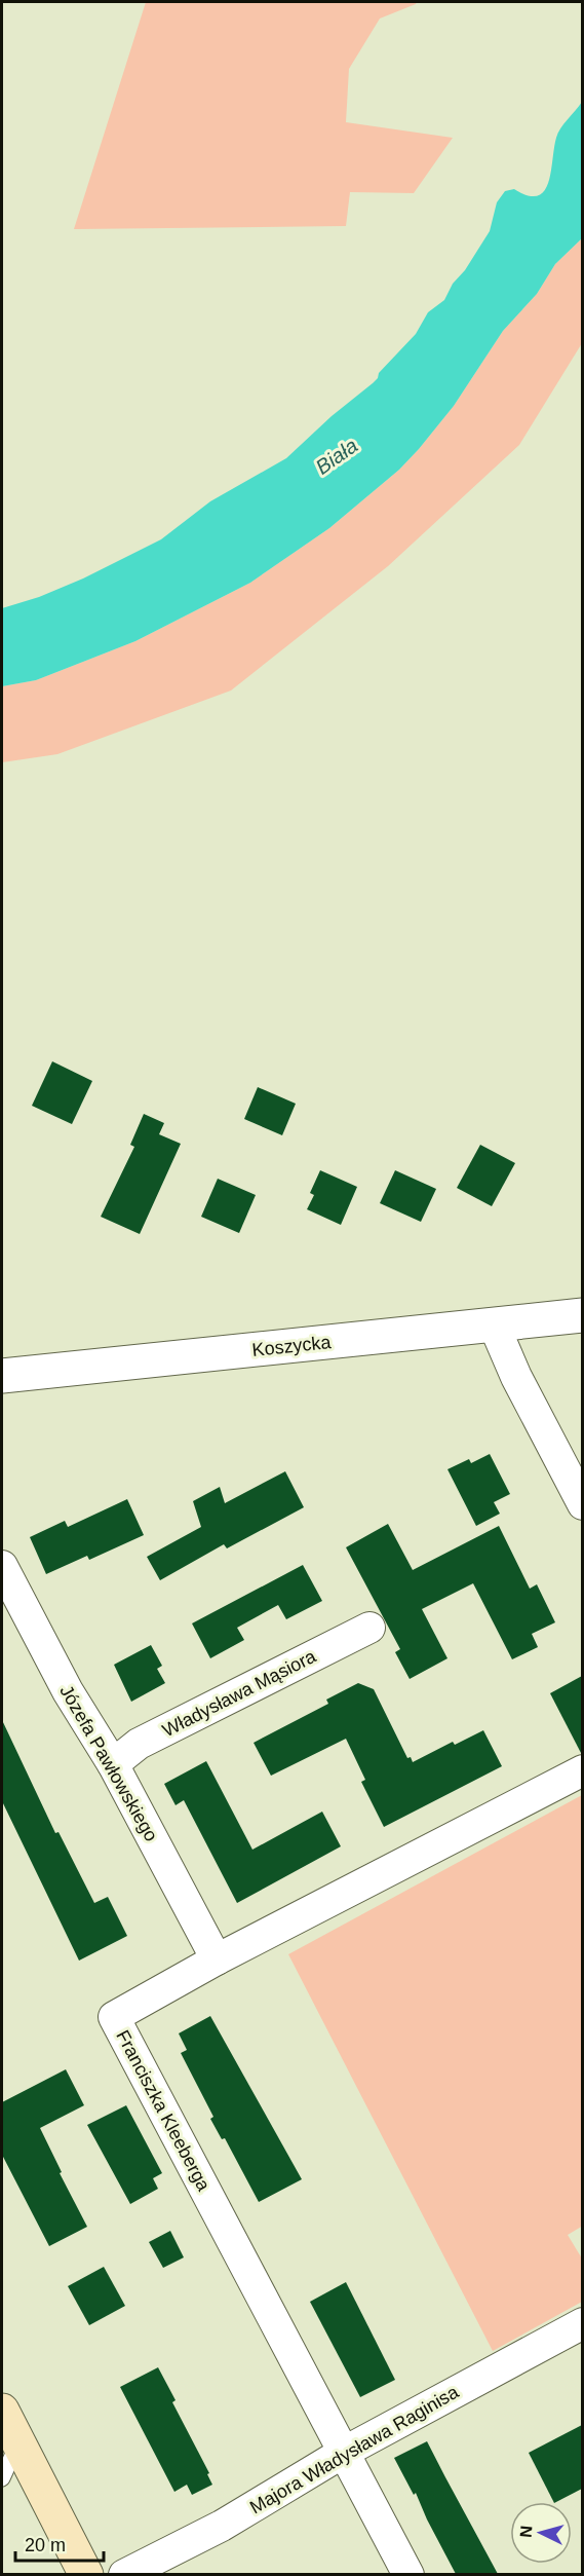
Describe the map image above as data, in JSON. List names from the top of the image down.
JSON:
{
  "streets": {
    "street": [
      "Koszycka",
      "Władysława Mąsiora",
      "Józefa Pawłowskiego",
      "Franciszka Kleeberga",
      "Majora Władysława Raginisa"
    ]
  },
  "crossings": [
    ["Władysława Mąsiora", "Józefa Pawłowskiego"],
    ["Józefa Pawłowskiego", "Franciszka Kleeberga"],
    ["Franciszka Kleeberga", "Majora Władysława Raginisa"]
  ],
  "water": ["Biała"],
  "scale_bar": "20 m",
  "north": "left"
}
